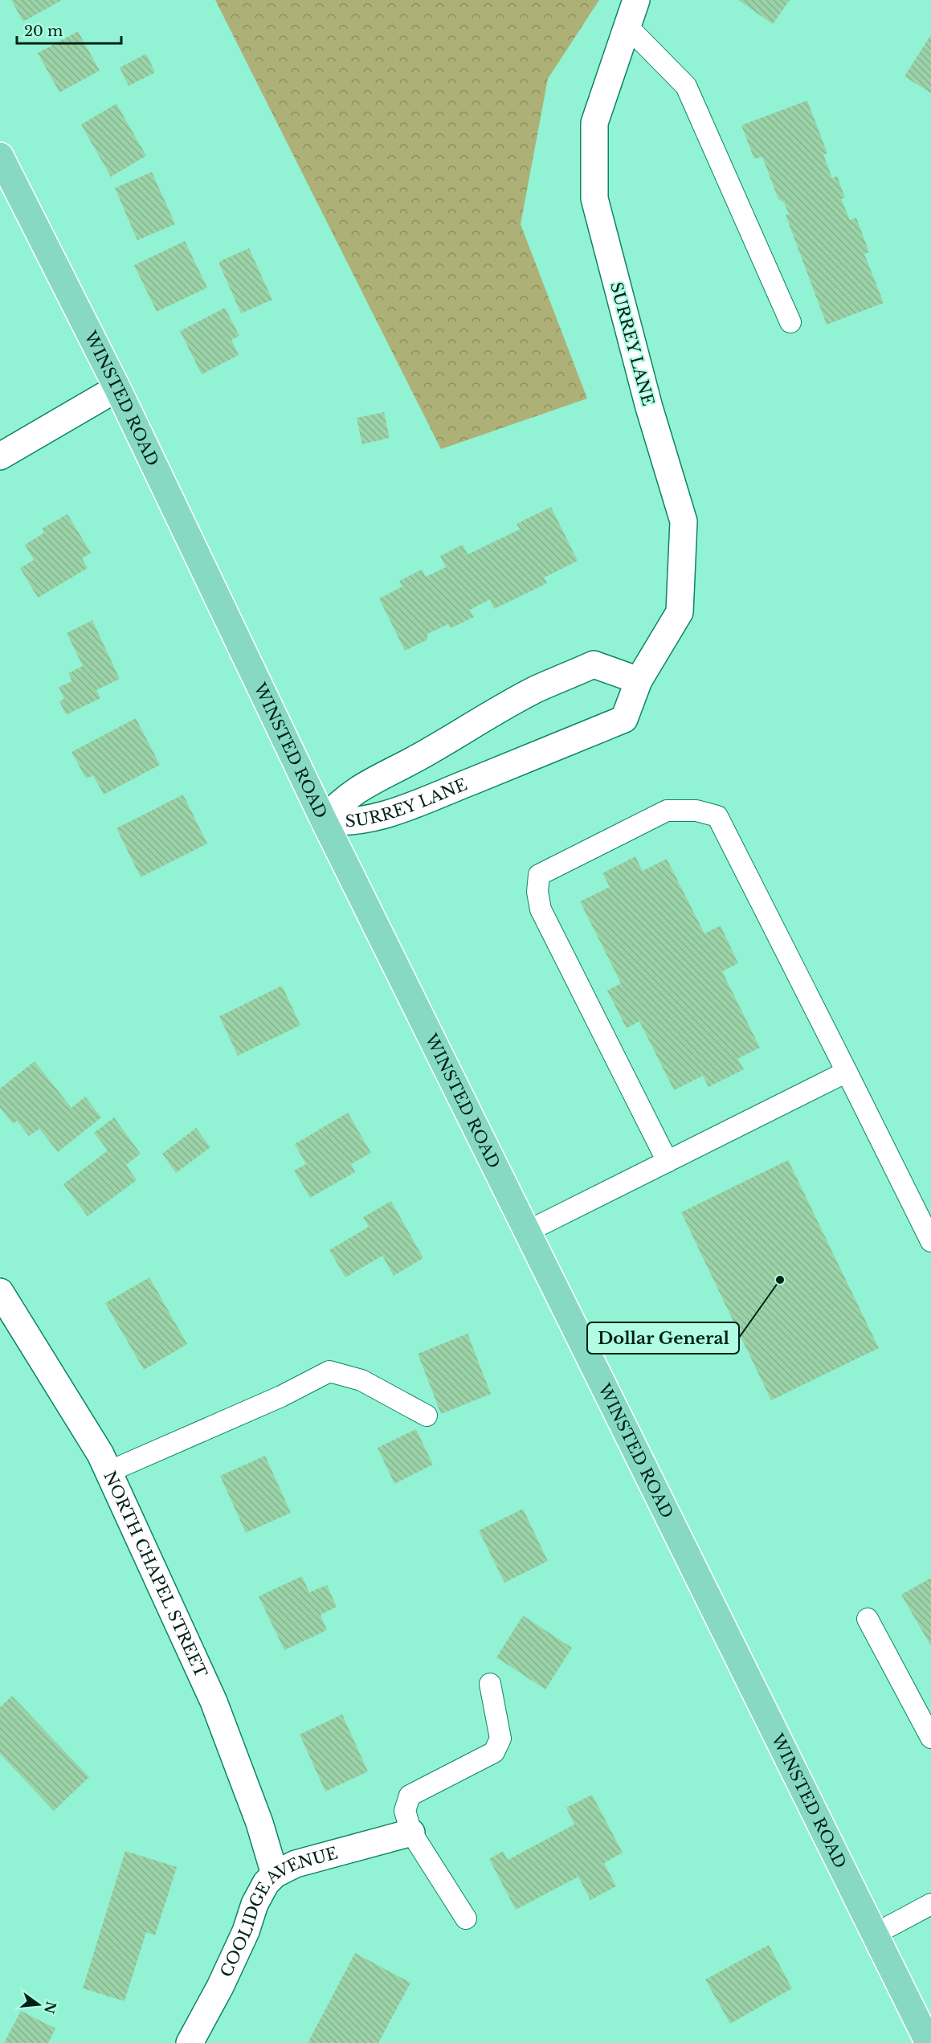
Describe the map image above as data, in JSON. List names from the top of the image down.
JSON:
{
  "streets": {
    "main road": ["WINSTED ROAD"],
    "street": ["SURREY LANE", "NORTH CHAPEL STREET", "COOLIDGE AVENUE"]
  },
  "crossings": [
    ["SURREY LANE", "WINSTED ROAD"],
    ["NORTH CHAPEL STREET", "COOLIDGE AVENUE"]
  ],
  "places": ["Dollar General"],
  "scale_bar": "20 m",
  "north": "right"
}
